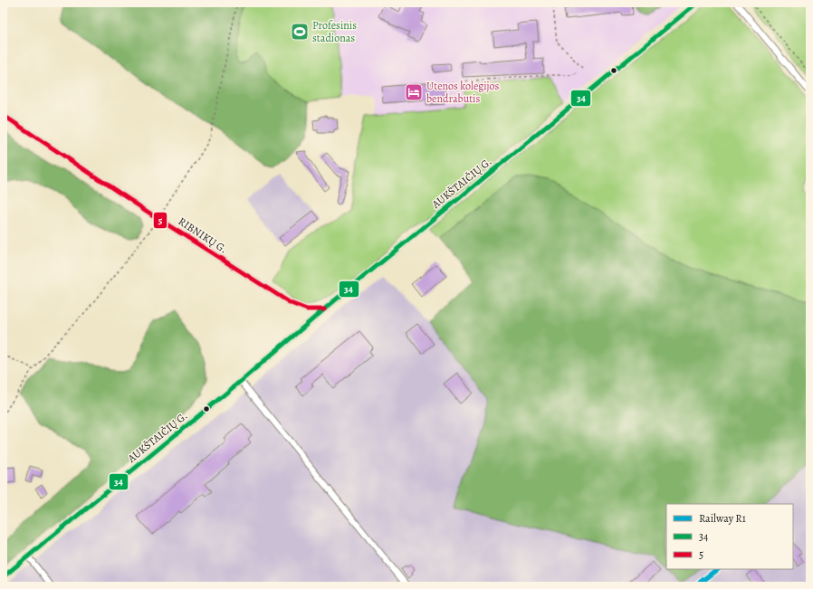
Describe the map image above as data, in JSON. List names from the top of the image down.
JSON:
{
  "streets": {
    "street": ["AUKŠTAIČIŲ G.", "RIBNIKŲ G."]
  },
  "crossings": [
    ["AUKŠTAIČIŲ G.", "RIBNIKŲ G."]
  ],
  "places": {
    "sports": ["Profesinis stadionas"],
    "hotel": ["Utenos kolegijos bendrabutis"]
  },
  "lines": ["transit line 34", "transit line 5", "rail line R1"],
  "legend": ["Railway R1", "34", "5"]
}
